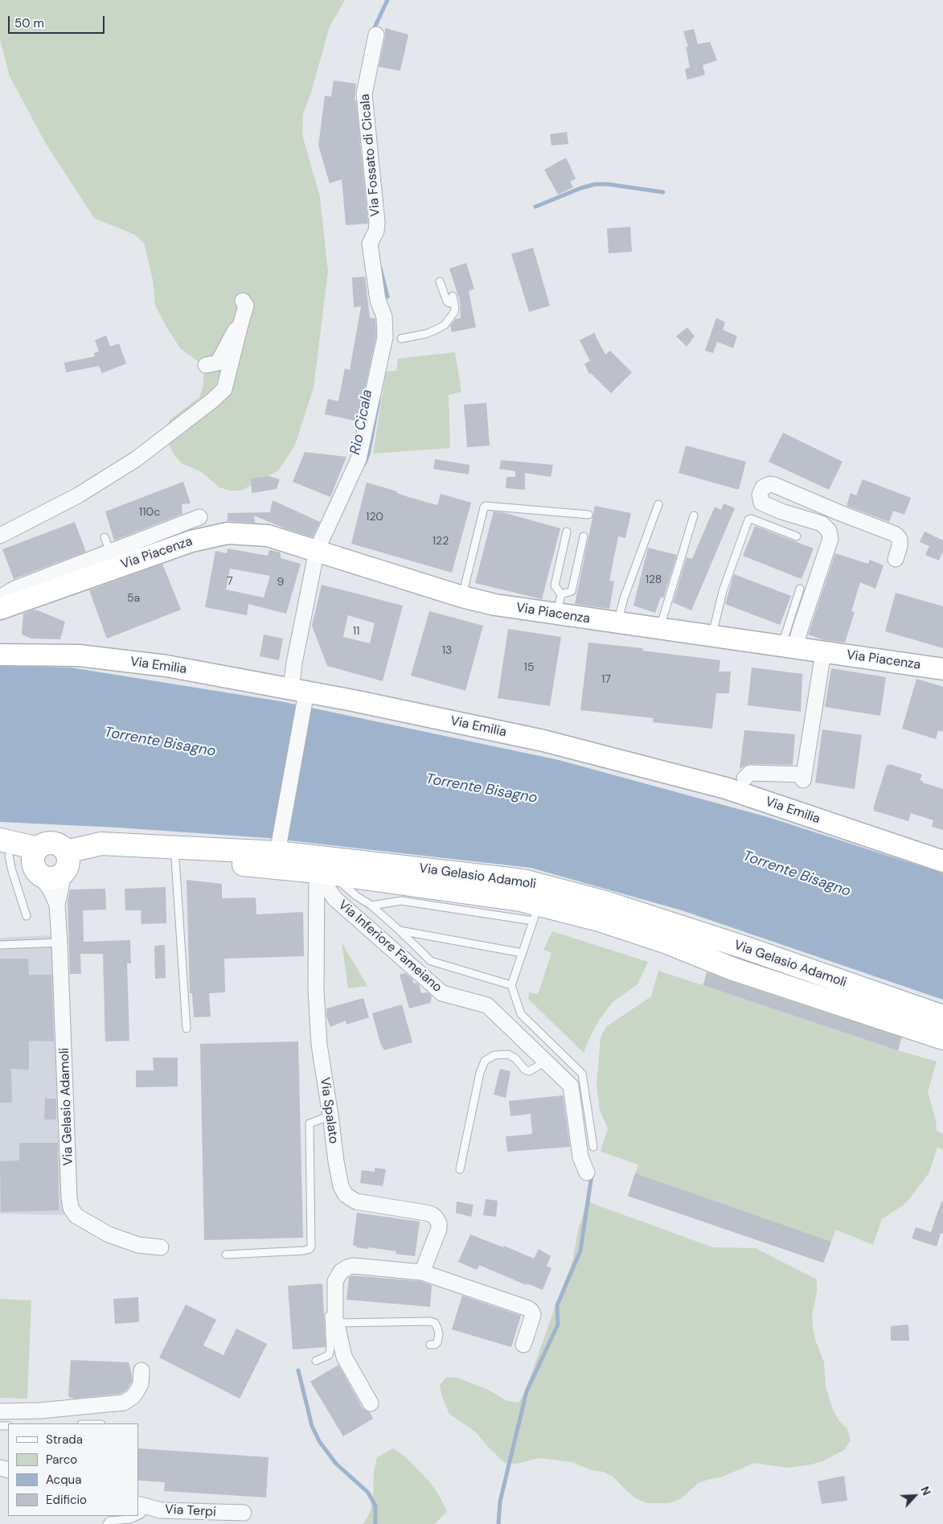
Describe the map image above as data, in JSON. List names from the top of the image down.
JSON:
{
  "streets": {
    "main road": ["Via Piacenza", "Via Emilia", "Via Gelasio Adamoli"],
    "street": [
      "Via Fossato di Cicala",
      "Via Inferiore Fameiano",
      "Via Spalato",
      "Via Terpi"
    ]
  },
  "crossings": [
    ["Via Fossato di Cicala", "Via Piacenza"],
    ["Via Gelasio Adamoli", "Via Inferiore Fameiano"],
    ["Via Gelasio Adamoli", "Via Spalato"],
    ["Via Inferiore Fameiano", "Via Spalato"]
  ],
  "water": ["Rio Cicala", "Torrente Bisagno"],
  "house_numbers": [
    "110c",
    "120",
    "122",
    "128",
    "7",
    "9",
    "5a",
    "11",
    "13",
    "15",
    "17"
  ],
  "legend": [
    "Strada",
    "Parco",
    "Acqua",
    "Edificio"
  ],
  "scale_bar": "50 m",
  "north": "top right"
}
